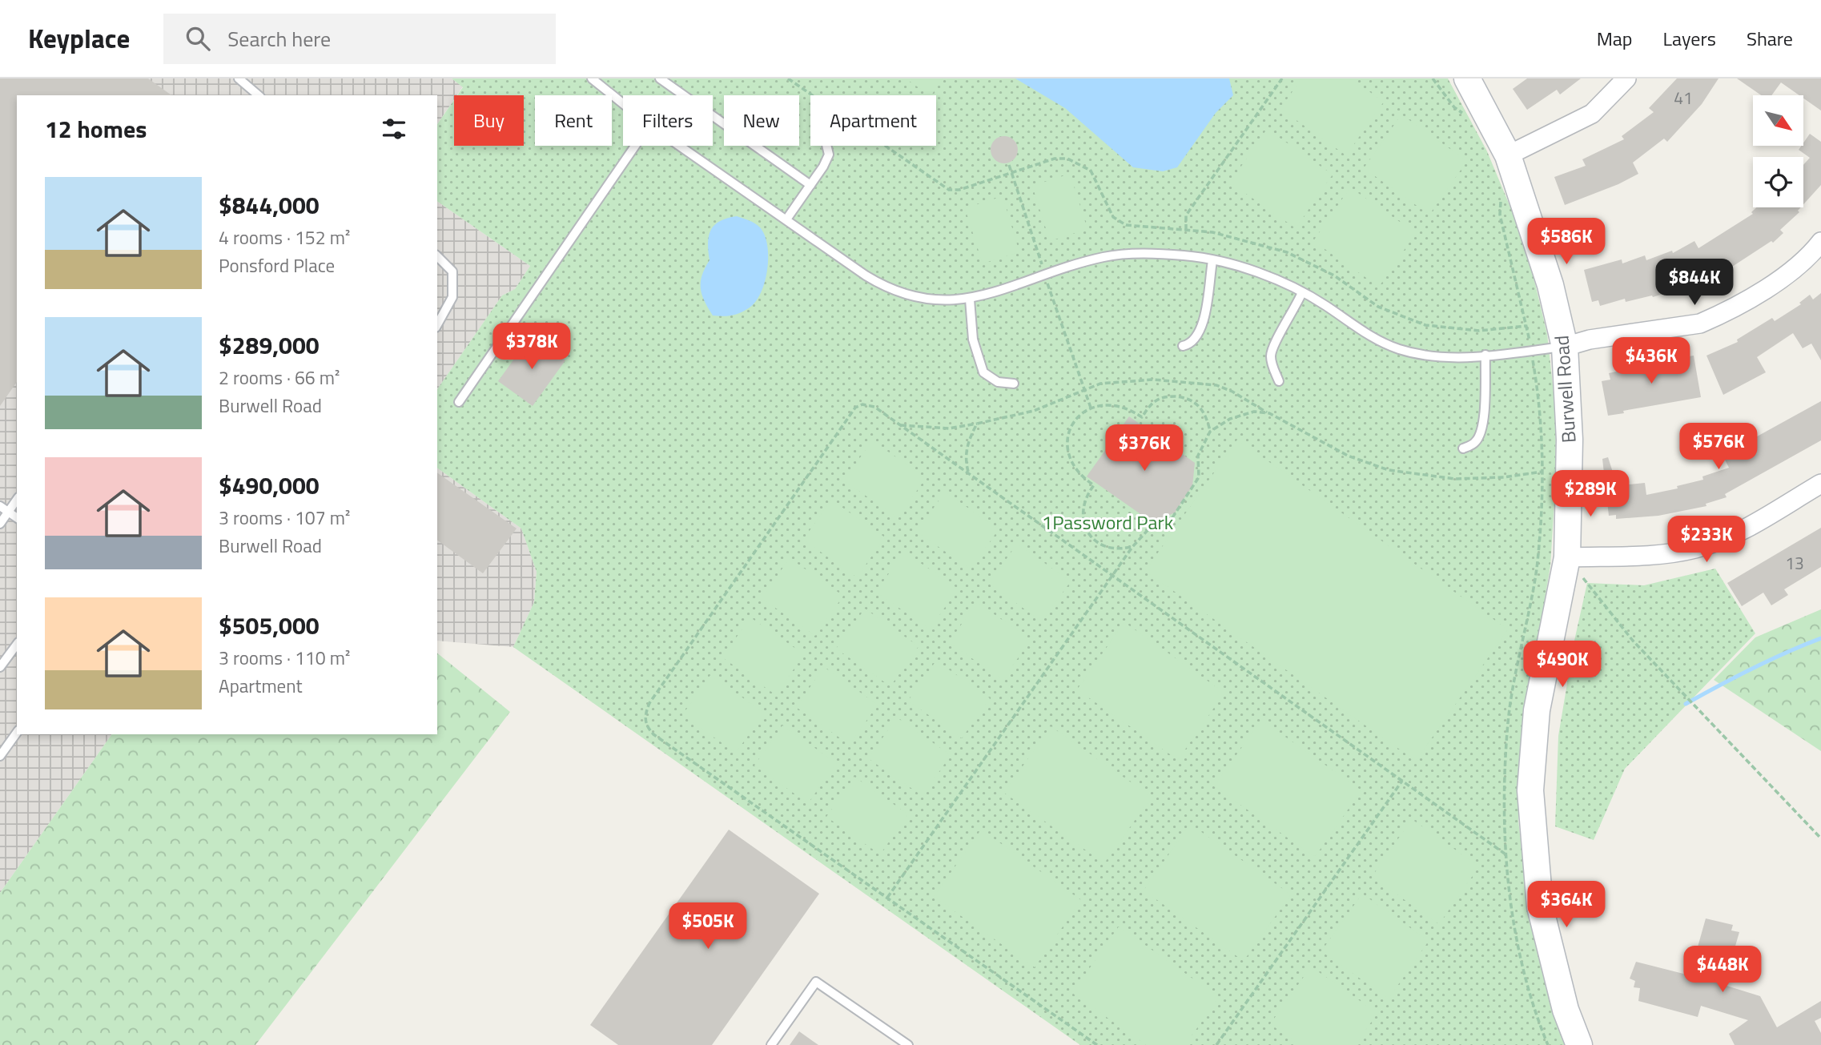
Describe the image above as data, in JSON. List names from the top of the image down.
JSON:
{
  "streets": {
    "main road": ["Burwell Road"]
  },
  "parks": ["1Password Park"],
  "house_numbers": ["41", "13"],
  "north": "bottom right",
  "page": {
    "header": "Keyplace",
    "search": "Search here",
    "nav": ["Map", "Layers", "Share"],
    "chip": [
      "Buy",
      "Rent",
      "Filters",
      "New",
      "Apartment"
    ],
    "heading": "12 homes",
    "list": [
      {
        "name": "$844,000",
        "note": "4 rooms · 152 m² · Ponsford Place"
      },
      {
        "name": "$289,000",
        "note": "2 rooms · 66 m² · Burwell Road"
      },
      {
        "name": "$490,000",
        "note": "3 rooms · 107 m² · Burwell Road"
      },
      {
        "name": "$505,000",
        "note": "3 rooms · 110 m² · Apartment"
      }
    ],
    "price": [
      "$586K",
      "$844K",
      "$378K",
      "$436K",
      "$576K",
      "$376K",
      "$289K",
      "$233K",
      "$490K",
      "$364K",
      "$505K",
      "$448K"
    ]
  }
}
